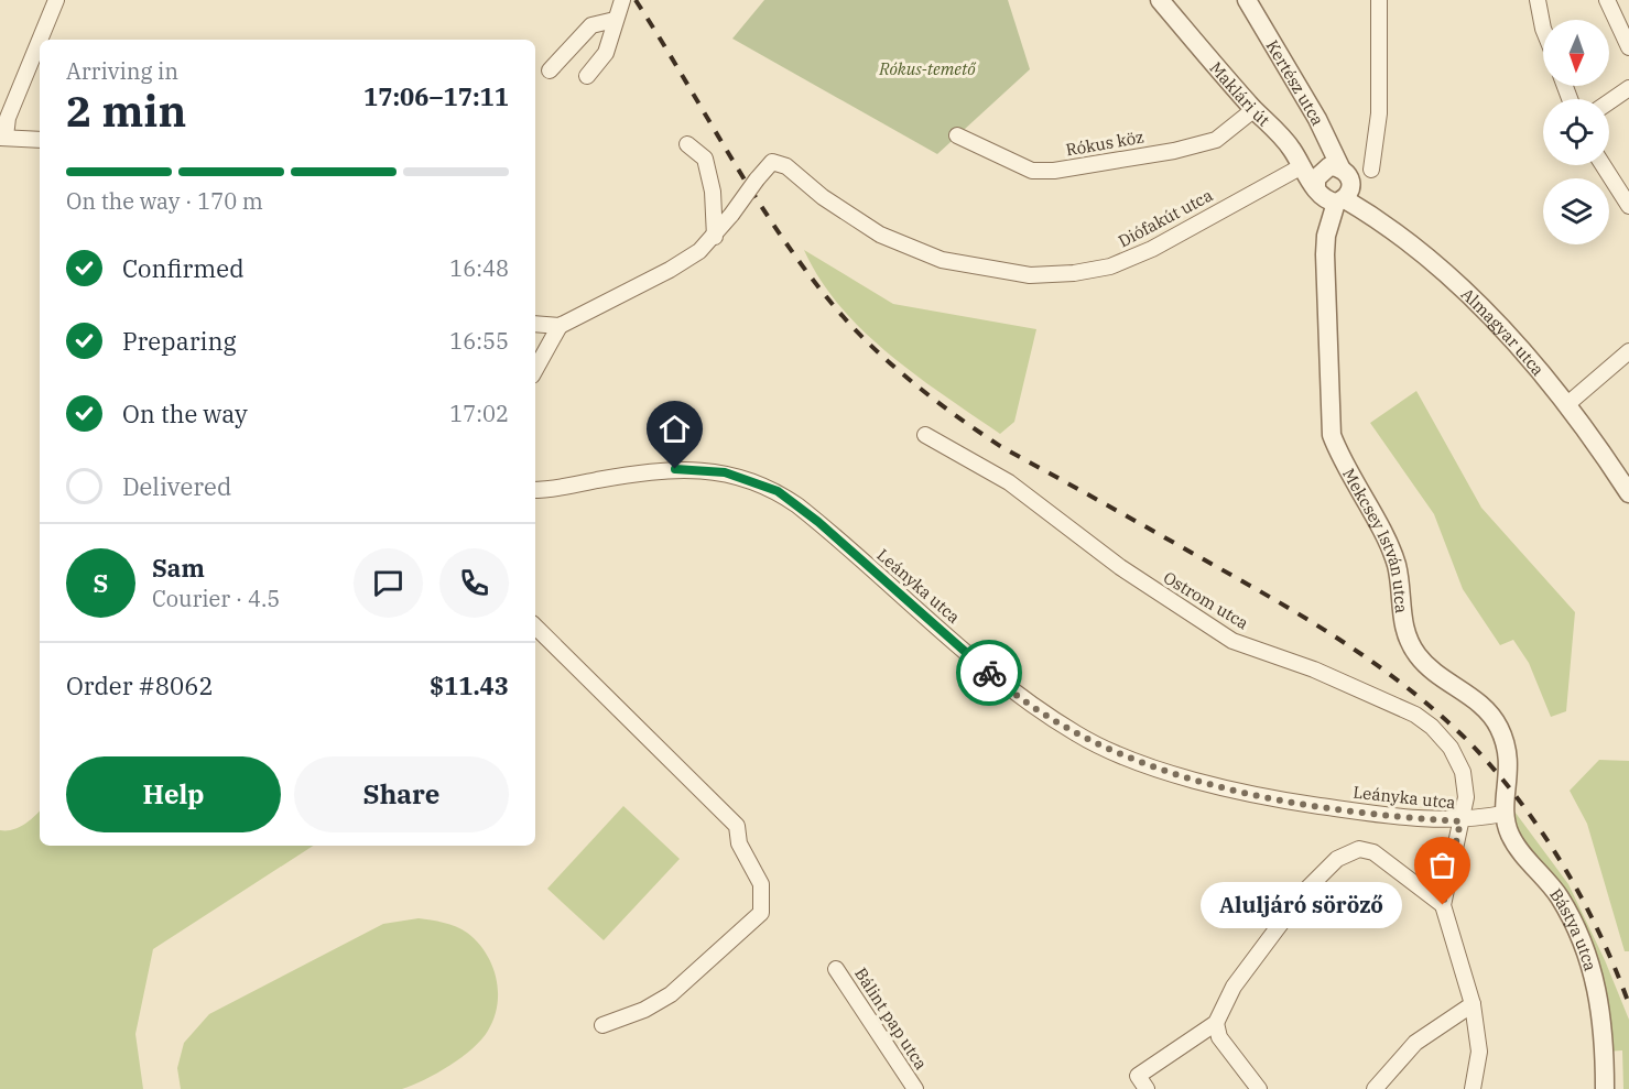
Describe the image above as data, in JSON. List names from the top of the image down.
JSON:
{
  "streets": {
    "street": [
      "Kertész utca",
      "Maklári út",
      "Rókus köz",
      "Diófakút utca",
      "Almagyar utca",
      "Mekcsey István utca",
      "Leányka utca",
      "Ostrom utca",
      "Bástya utca",
      "Bálint pap utca"
    ]
  },
  "crossings": [
    ["Kertész utca", "Maklári út"],
    ["Kertész utca", "Almagyar utca"],
    ["Kertész utca", "Mekcsey István utca"],
    ["Maklári út", "Rókus köz"],
    ["Maklári út", "Diófakút utca"],
    ["Maklári út", "Almagyar utca"],
    ["Maklári út", "Mekcsey István utca"],
    ["Almagyar utca", "Mekcsey István utca"],
    ["Mekcsey István utca", "Leányka utca"],
    ["Mekcsey István utca", "Bástya utca"],
    ["Leányka utca", "Ostrom utca"],
    ["Leányka utca", "Bástya utca"]
  ],
  "parks": ["Rókus-temető"],
  "places": ["Aluljáró söröző"],
  "north": "bottom",
  "page": {
    "heading": ["2 min", "Arriving in", "17:06–17:11"],
    "panel": [
      "Sam",
      "Courier · 4.5",
      "Order #8062",
      "$11.43"
    ],
    "bar": "On the way · 170 m",
    "list": [
      ["Confirmed", "16:48"],
      ["Preparing", "16:55"],
      ["On the way", "17:02"],
      "Delivered"
    ],
    "round": "S",
    "buttons": ["Help", "Share"],
    "bubble": "Aluljáró söröző"
  }
}
